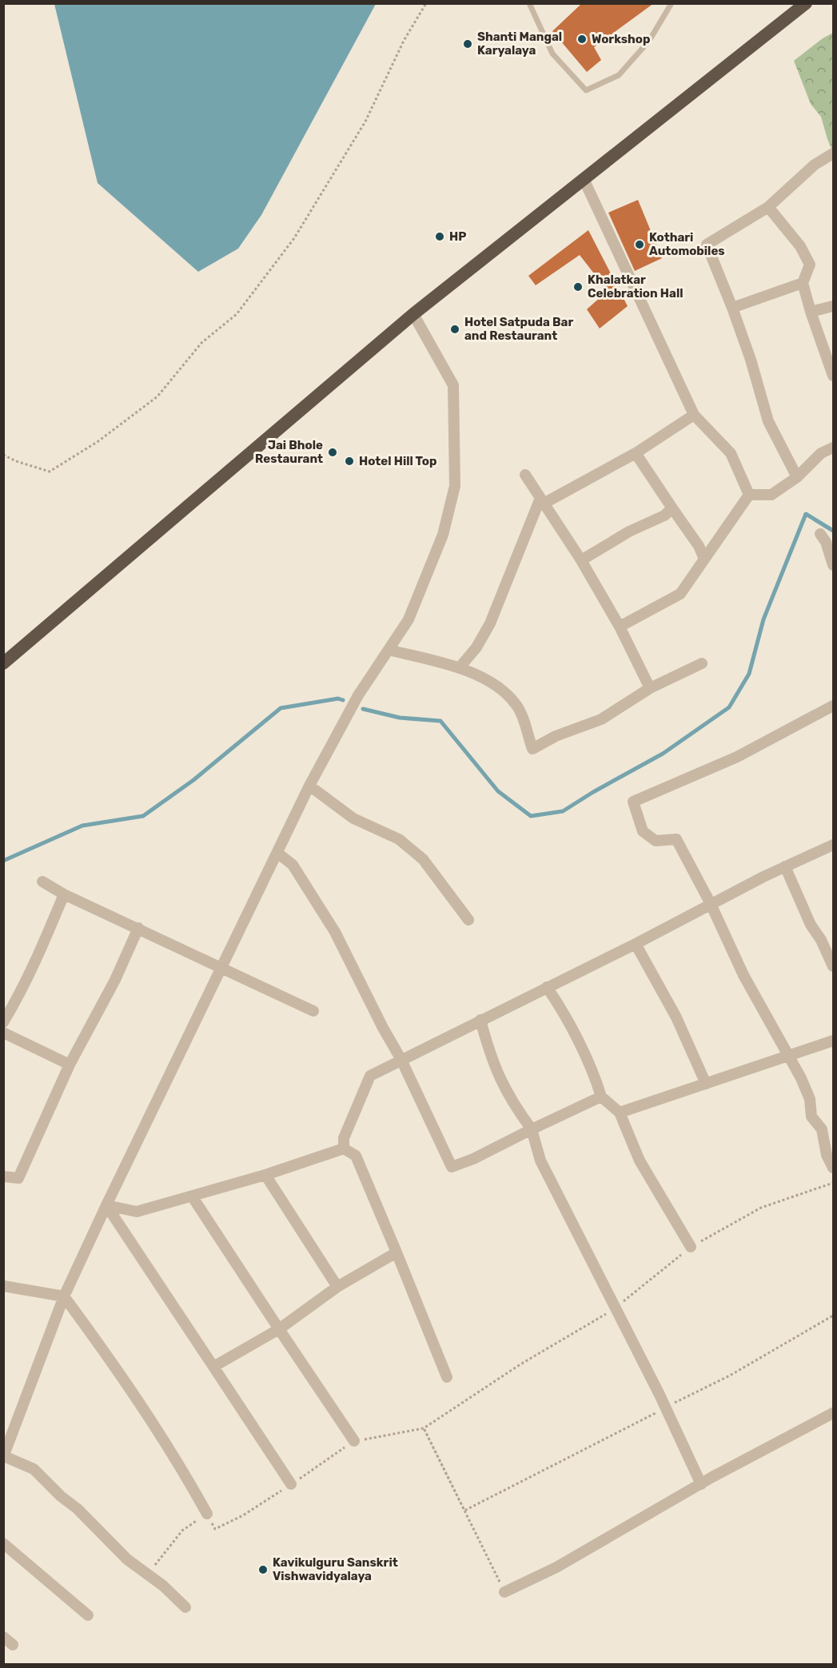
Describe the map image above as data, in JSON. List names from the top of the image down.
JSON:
{
  "places": [
    "Workshop",
    "Shanti Mangal Karyalaya",
    "HP",
    "Kothari Automobiles",
    "Khalatkar Celebration Hall",
    "Hotel Satpuda Bar and Restaurant",
    "Jai Bhole Restaurant",
    "Hotel Hill Top",
    "Kavikulguru Sanskrit Vishwavidyalaya"
  ]
}
